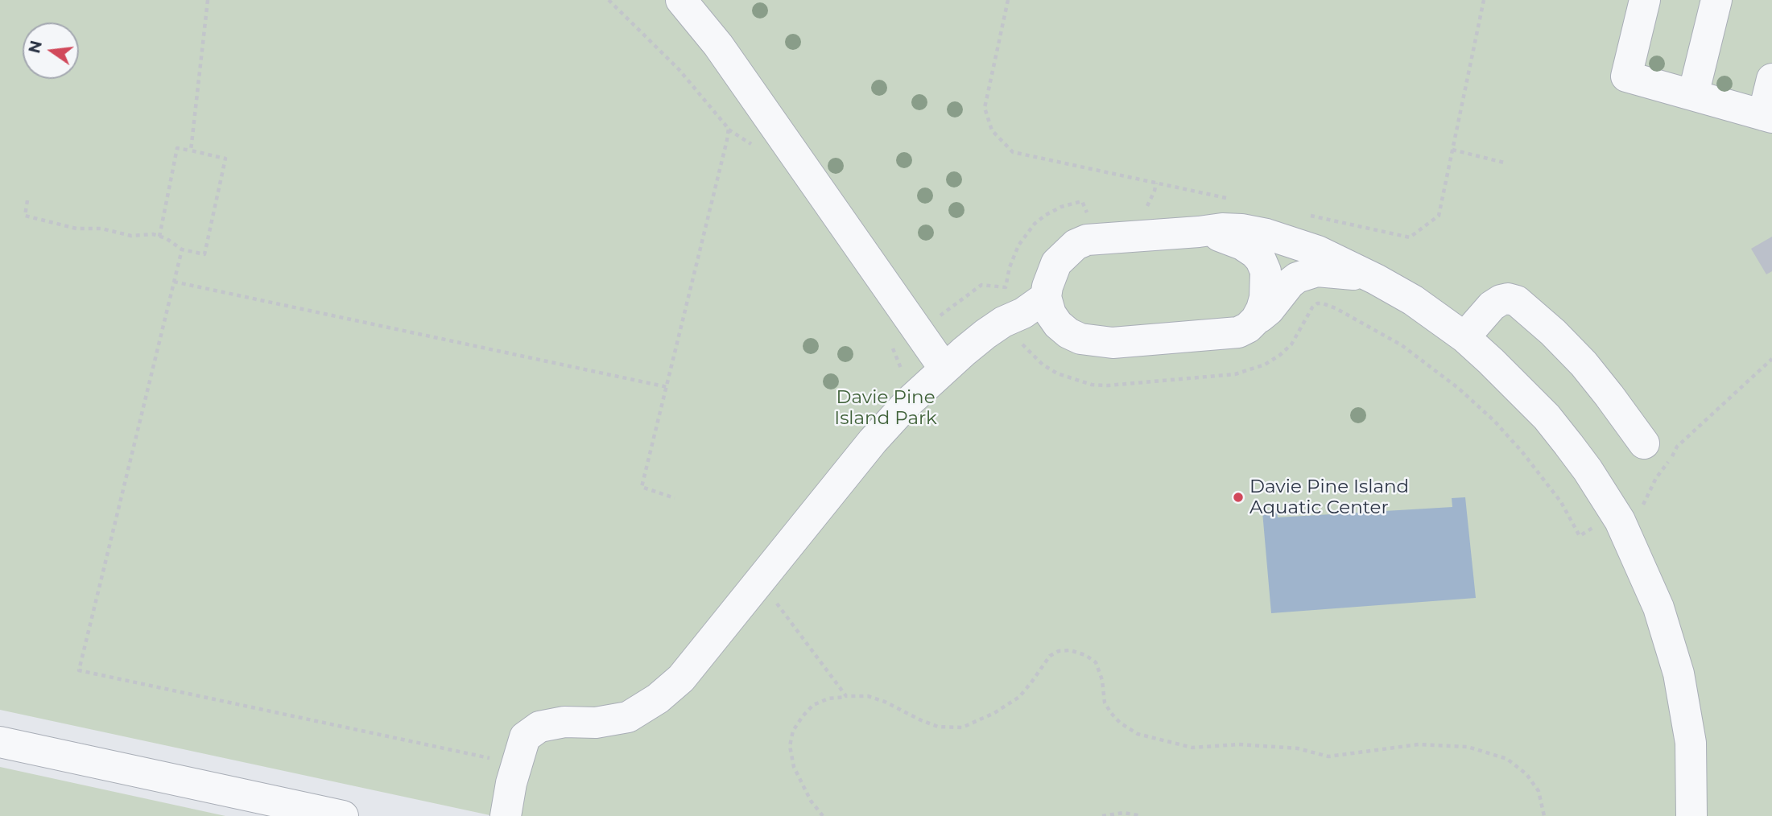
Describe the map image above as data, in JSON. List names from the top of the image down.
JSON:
{
  "parks": ["Davie Pine Island Park"],
  "places": ["Davie Pine Island Aquatic Center"],
  "north": "left"
}
